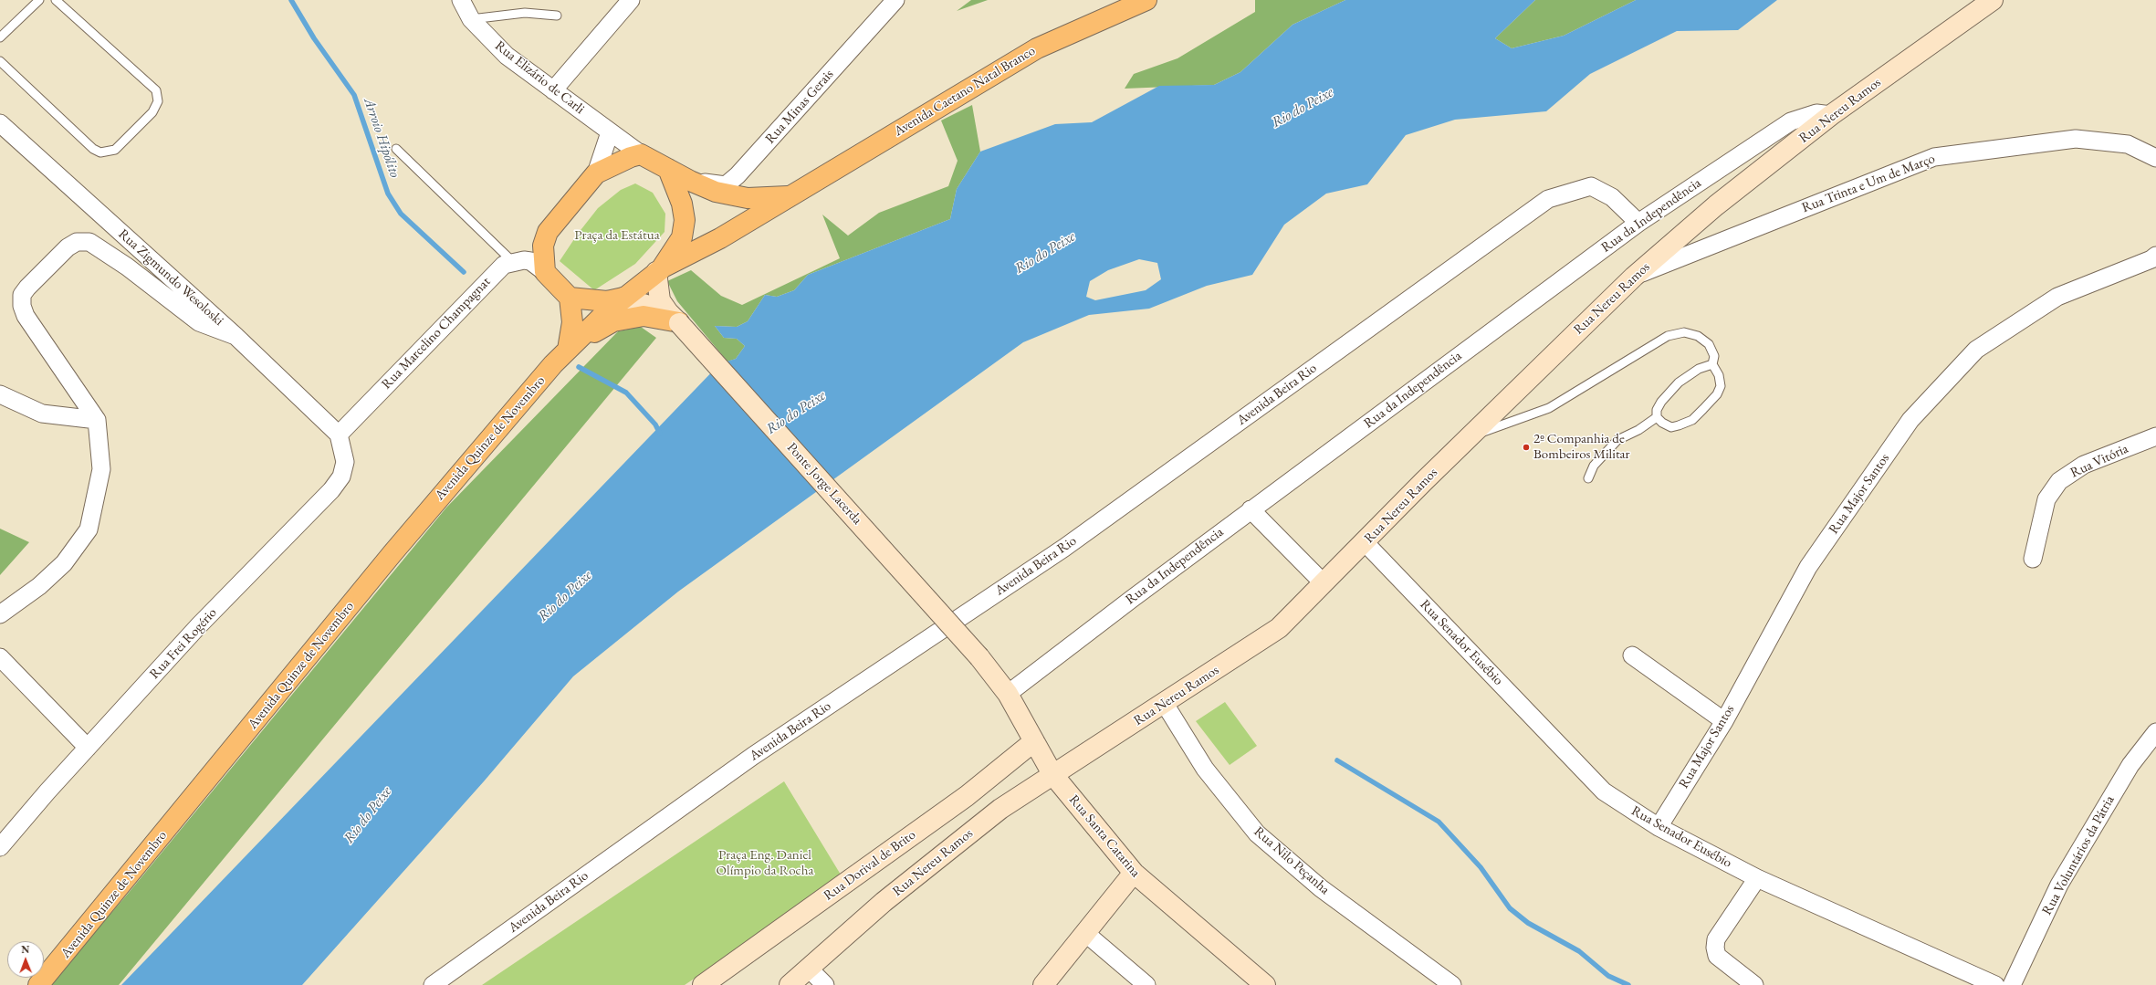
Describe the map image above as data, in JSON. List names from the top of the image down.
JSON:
{
  "streets": {
    "main road": ["Avenida Caetano Natal Branco", "Avenida Quinze de Novembro"],
    "street": [
      "Rua Elizário de Carli",
      "Rua Minas Gerais",
      "Rua Nereu Ramos",
      "Rua Trinta e Um de Março",
      "Rua da Independência",
      "Rua Zigmundo Wesoloski",
      "Rua Marcelino Champagnat",
      "Avenida Beira Rio",
      "Rua Vitória",
      "Ponte Jorge Lacerda",
      "Rua Major Santos",
      "Rua Senador Eusébio",
      "Rua Frei Rogério",
      "Rua Santa Catarina",
      "Rua Voluntários da Pátria",
      "Rua Nilo Peçanha",
      "Rua Dorival de Brito"
    ]
  },
  "crossings": [
    ["Rua Elizário de Carli", "Avenida Caetano Natal Branco"],
    ["Avenida Caetano Natal Branco", "Rua Minas Gerais"],
    ["Avenida Caetano Natal Branco", "Avenida Quinze de Novembro"],
    ["Avenida Caetano Natal Branco", "Ponte Jorge Lacerda"],
    ["Rua Nereu Ramos", "Rua Trinta e Um de Março"],
    ["Rua Nereu Ramos", "Rua da Independência"],
    ["Rua Nereu Ramos", "Rua Senador Eusébio"],
    ["Rua Nereu Ramos", "Rua Santa Catarina"],
    ["Rua Nereu Ramos", "Rua Nilo Peçanha"],
    ["Rua da Independência", "Avenida Beira Rio"],
    ["Rua da Independência", "Rua Santa Catarina"],
    ["Rua Zigmundo Wesoloski", "Rua Marcelino Champagnat"],
    ["Rua Zigmundo Wesoloski", "Rua Frei Rogério"],
    ["Rua Marcelino Champagnat", "Rua Frei Rogério"],
    ["Avenida Quinze de Novembro", "Ponte Jorge Lacerda"],
    ["Ponte Jorge Lacerda", "Rua Santa Catarina"],
    ["Rua Major Santos", "Rua Senador Eusébio"],
    ["Rua Santa Catarina", "Rua Dorival de Brito"]
  ],
  "water": ["Rio do Peixe", "Arroio Hipólito"],
  "parks": ["Praça da Estátua", "Praça Eng. Daniel Olímpio da Rocha"],
  "places": ["2º Companhia de Bombeiros Militar"],
  "north": "top"
}
